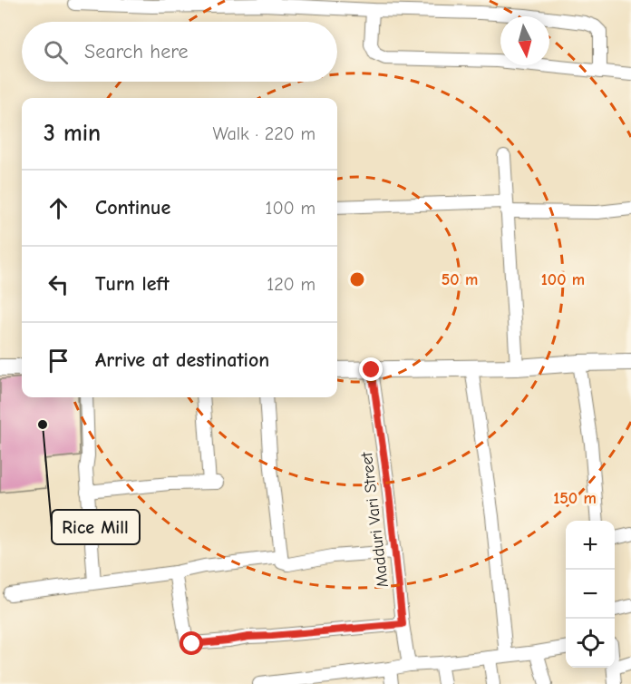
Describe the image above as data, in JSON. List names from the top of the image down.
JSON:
{
  "streets": {
    "street": ["Madduri Vari Street"]
  },
  "places": ["Rice Mill"],
  "north": "bottom",
  "page": {
    "search": "Search here",
    "heading": ["3 min", "Walk · 220 m"],
    "list": [
      ["Continue", "100 m"],
      ["Turn left", "120 m"],
      "Arrive at destination"
    ],
    "map_buttons": ["+", "−"]
  },
  "rings": ["50 m", "100 m", "150 m"]
}
